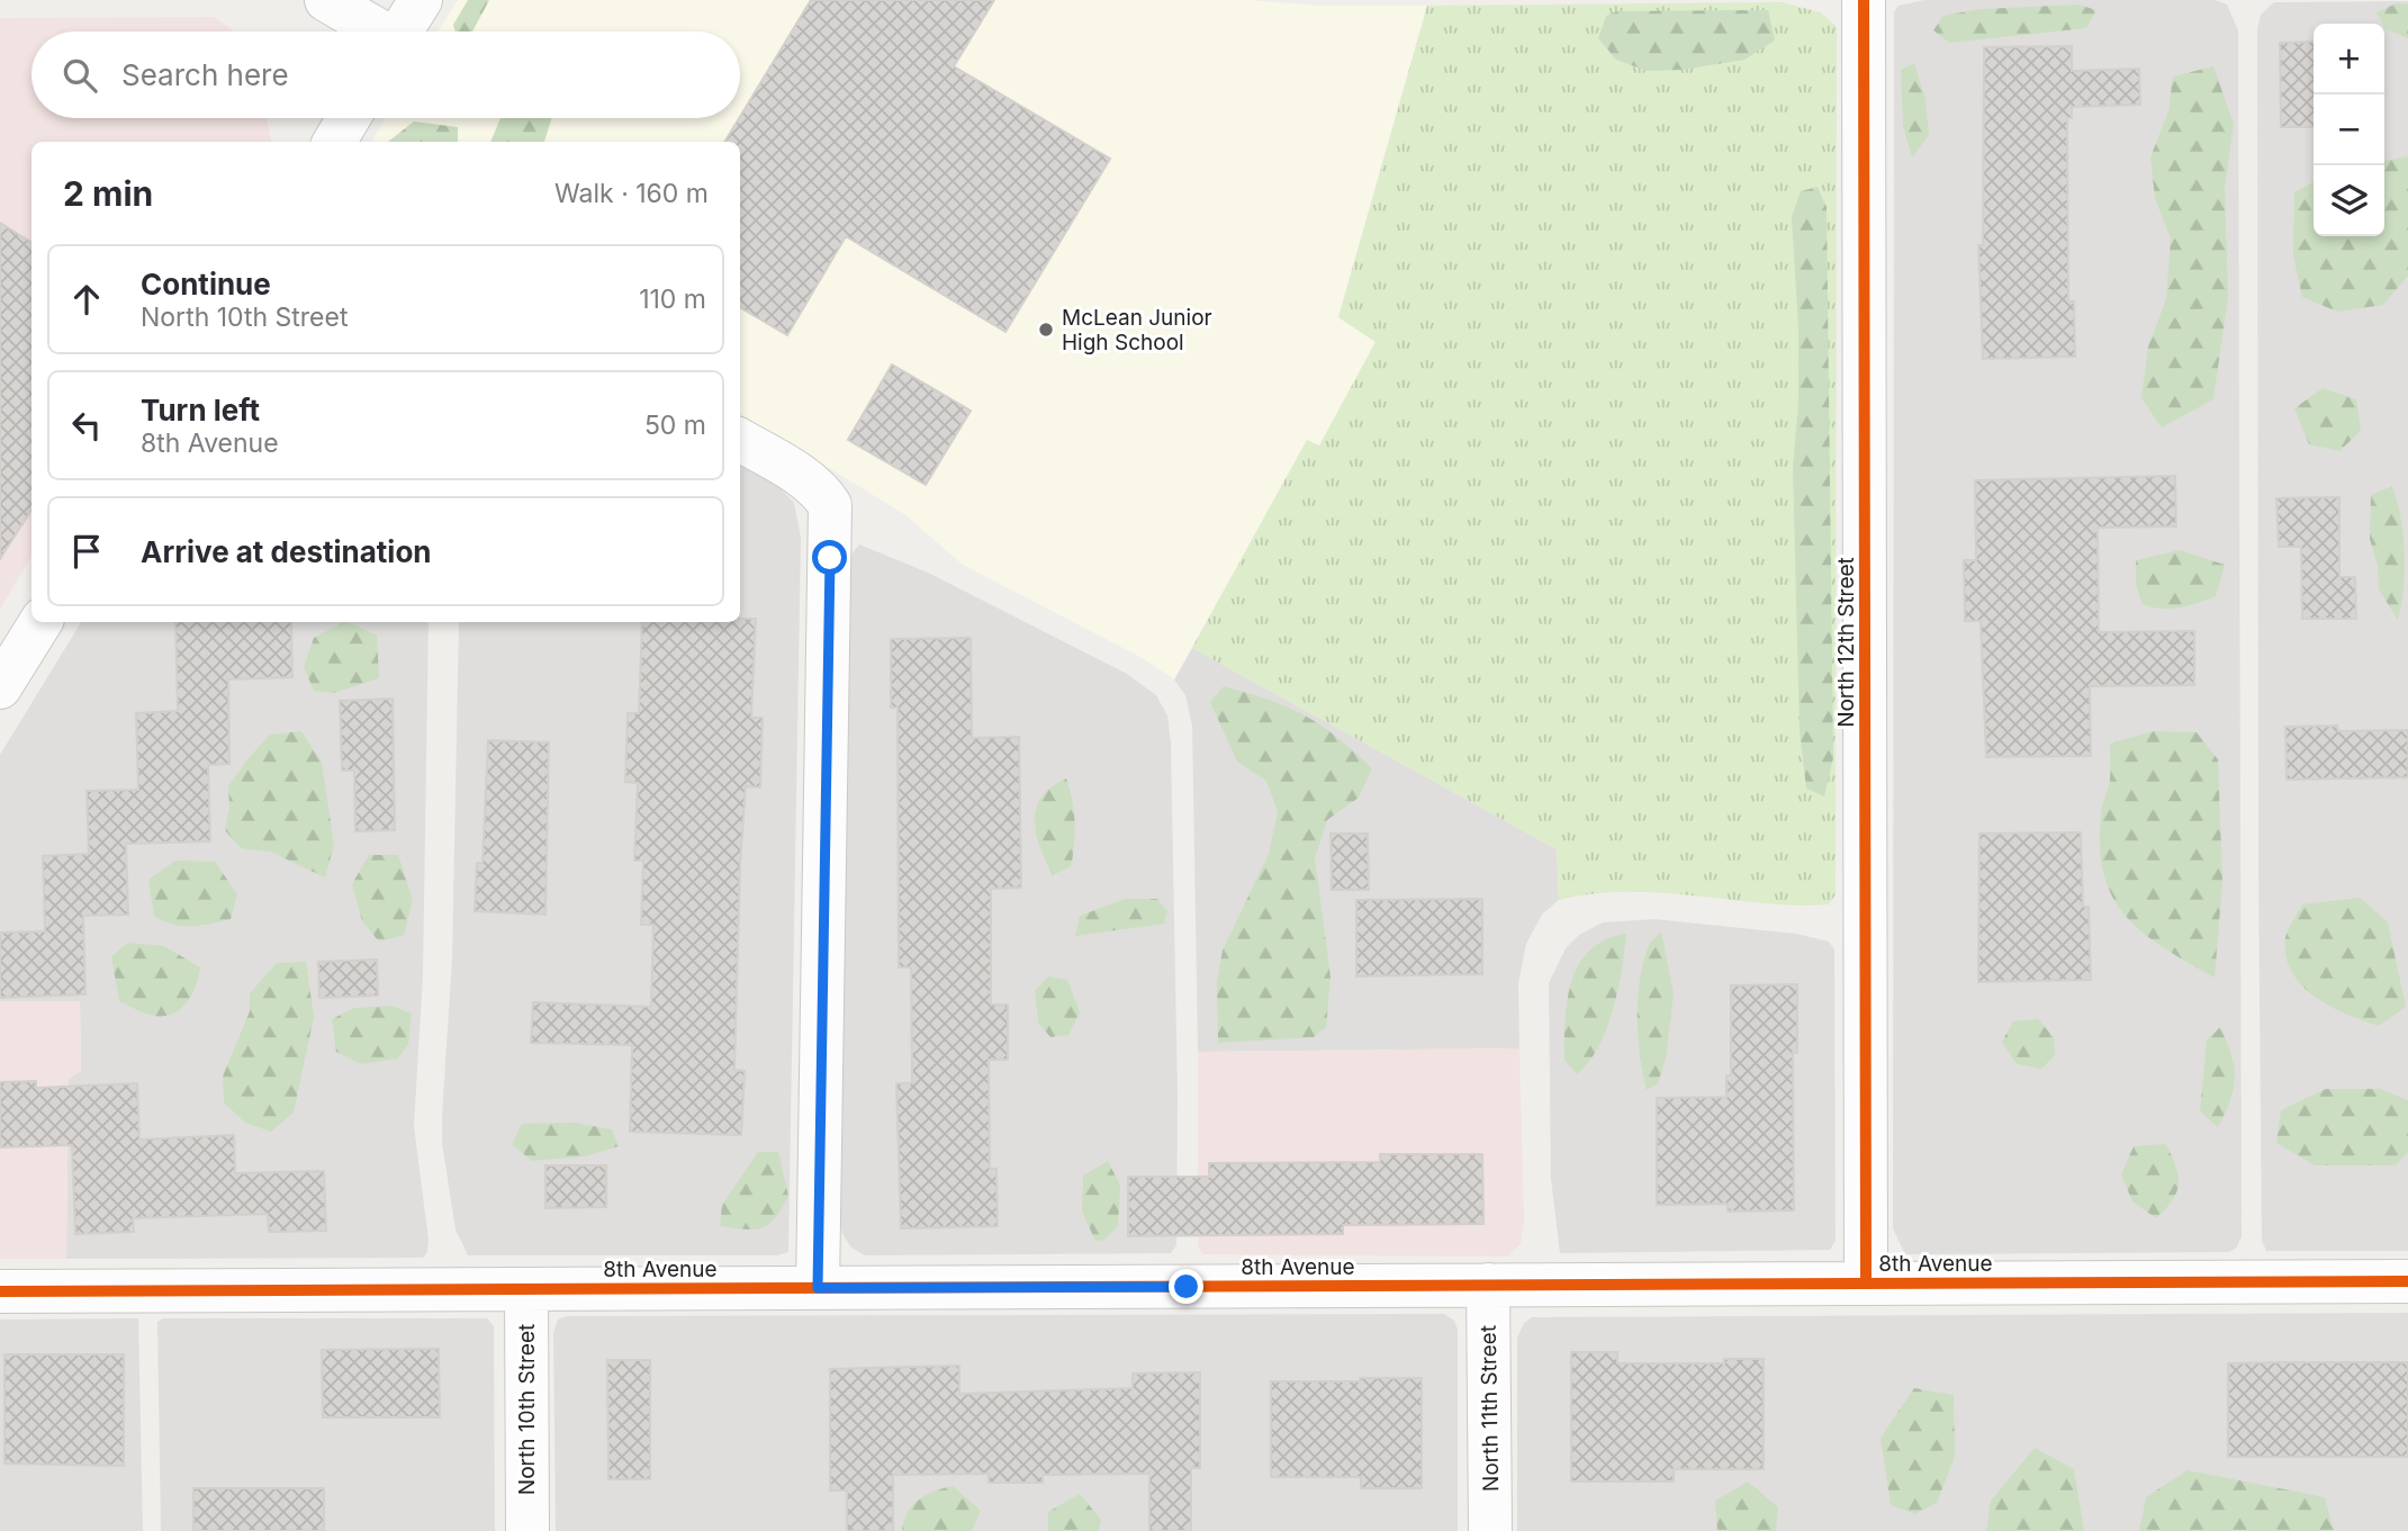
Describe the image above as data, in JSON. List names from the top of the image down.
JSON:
{
  "streets": {
    "street": [
      "North 12th Street",
      "8th Avenue",
      "North 11th Street",
      "North 10th Street"
    ]
  },
  "crossings": [
    ["North 12th Street", "8th Avenue"],
    ["8th Avenue", "North 11th Street"],
    ["8th Avenue", "North 10th Street"]
  ],
  "places": ["McLean Junior High School"],
  "page": {
    "map_buttons": ["+", "−"],
    "search": "Search here",
    "heading": ["2 min", "Walk · 160 m"],
    "list": [
      ["Continue", "North 10th Street", "110 m"],
      ["Turn left", "8th Avenue", "50 m"],
      "Arrive at destination"
    ]
  }
}
